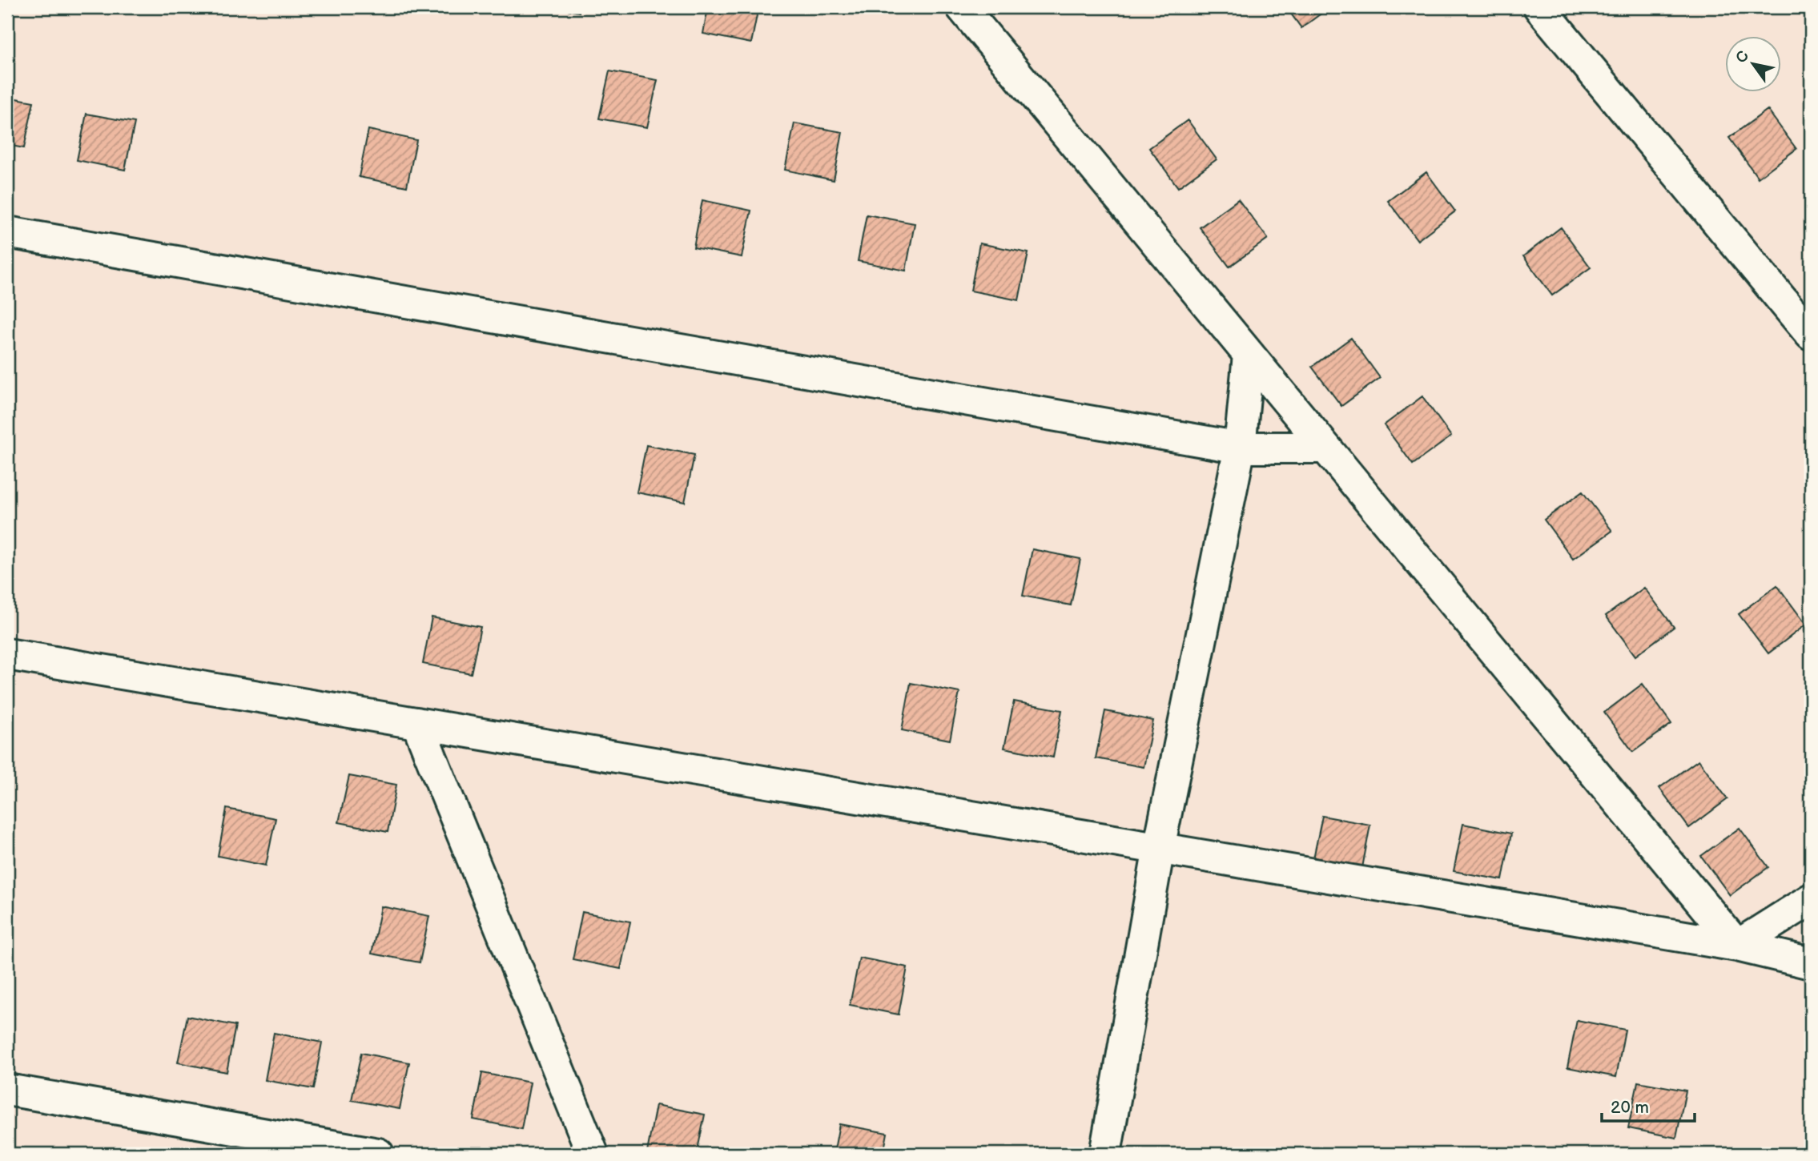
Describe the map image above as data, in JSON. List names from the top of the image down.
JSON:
{
  "scale_bar": "20 m",
  "north": "top left"
}
